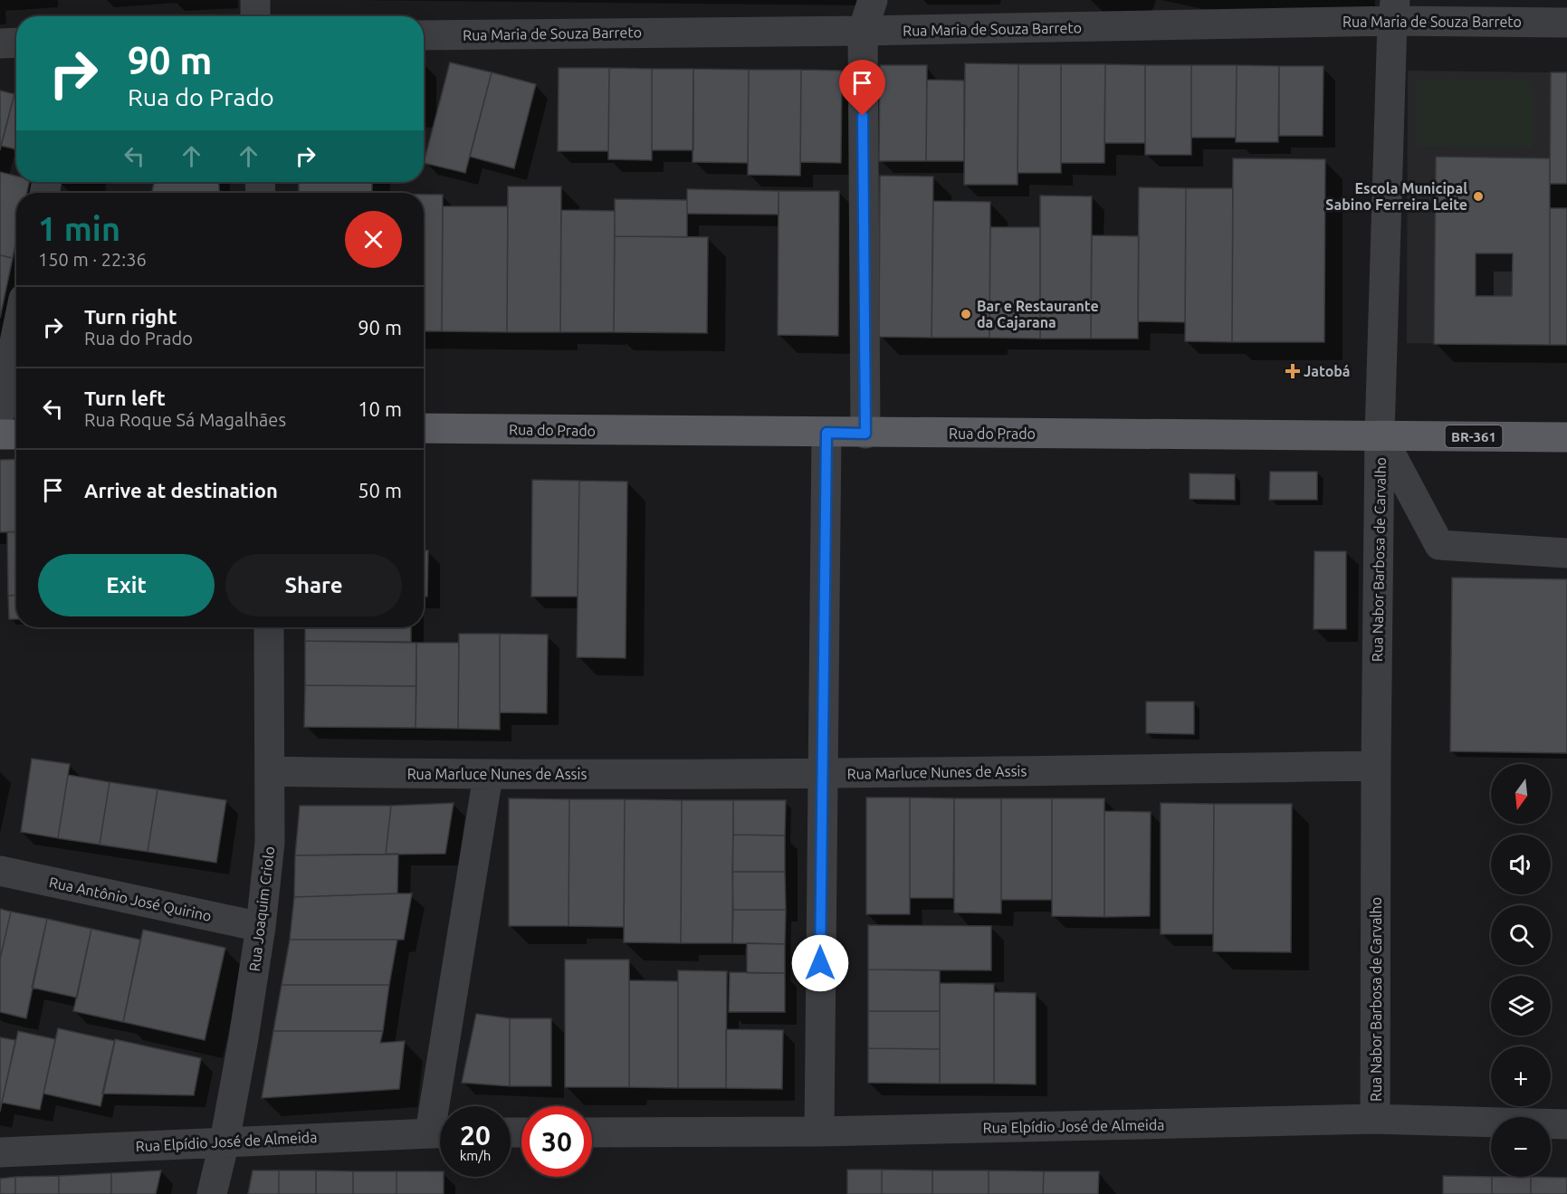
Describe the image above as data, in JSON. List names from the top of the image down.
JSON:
{
  "streets": {
    "main road": ["Rua do Prado", "BR-361"],
    "street": [
      "Rua Maria de Souza Barreto",
      "Rua Nabor Barbosa de Carvalho",
      "Rua Marluce Nunes de Assis",
      "Rua Antônio José Quirino",
      "Rua Joaquim Criolo",
      "Rua Elpídio José de Almeida"
    ]
  },
  "crossings": [
    ["Rua Maria de Souza Barreto", "Rua Nabor Barbosa de Carvalho"],
    ["Rua do Prado", "Rua Nabor Barbosa de Carvalho"],
    ["Rua Nabor Barbosa de Carvalho", "Rua Marluce Nunes de Assis"],
    ["Rua Nabor Barbosa de Carvalho", "Rua Elpídio José de Almeida"],
    ["Rua Marluce Nunes de Assis", "Rua Joaquim Criolo"],
    ["Rua Antônio José Quirino", "Rua Joaquim Criolo"],
    ["Rua Joaquim Criolo", "Rua Elpídio José de Almeida"]
  ],
  "places": {
    "other": ["Escola Municipal Sabino Ferreira Leite", "Bar e Restaurante da Cajarana"],
    "health": ["Jatobá"]
  },
  "north": "bottom",
  "page": {
    "turn": ["90 m", "Rua do Prado"],
    "heading": ["1 min", "150 m · 22:36"],
    "list": [
      {
        "name": "Turn right",
        "note": "Rua do Prado",
        "value": "90 m"
      },
      {
        "name": "Turn left",
        "note": "Rua Roque Sá Magalhães",
        "value": "10 m"
      },
      {
        "name": "Arrive at destination",
        "value": "50 m"
      }
    ],
    "buttons": ["Exit", "Share"],
    "map_buttons": ["+", "−"],
    "speed": "20 km/h",
    "limit": "30"
  }
}
